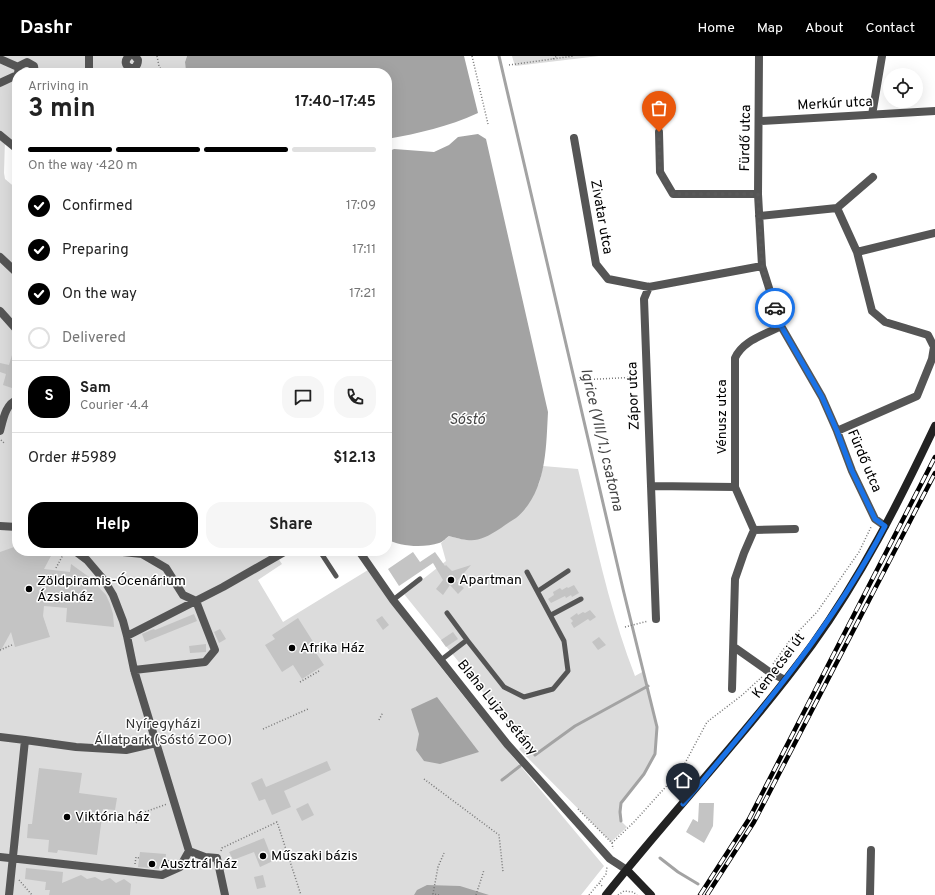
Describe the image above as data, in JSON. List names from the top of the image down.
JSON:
{
  "streets": {
    "main road": ["Kemecsei út"],
    "street": [
      "Merkúr utca",
      "Fürdő utca",
      "Zivatar utca",
      "Zápor utca",
      "Vénusz utca",
      "Blaha Lujza sétány"
    ]
  },
  "crossings": [
    ["Merkúr utca", "Fürdő utca"],
    ["Fürdő utca", "Vénusz utca"],
    ["Fürdő utca", "Kemecsei út"],
    ["Zivatar utca", "Zápor utca"],
    ["Kemecsei út", "Blaha Lujza sétány"]
  ],
  "water": ["Sóstó", "Igrice (VIII/1.) csatorna"],
  "parks": ["Nyíregyházi Állatpark (Sóstó ZOO)"],
  "places": [
    "Apartman",
    "Zöldpiramis-Ócenárium Ázsiaház",
    "Afrika Ház",
    "Viktória ház",
    "Műszaki bázis",
    "Ausztrál ház"
  ],
  "page": {
    "header": "Dashr",
    "nav": [
      "Home",
      "Map",
      "About",
      "Contact"
    ],
    "heading": ["3 min", "Arriving in", "17:40–17:45"],
    "panel": [
      "Sam",
      "Courier · 4.4",
      "Order #5989",
      "$12.13"
    ],
    "bar": "On the way · 420 m",
    "list": [
      ["Confirmed", "17:09"],
      ["Preparing", "17:11"],
      ["On the way", "17:21"],
      "Delivered"
    ],
    "round": "S",
    "buttons": ["Help", "Share"]
  }
}
